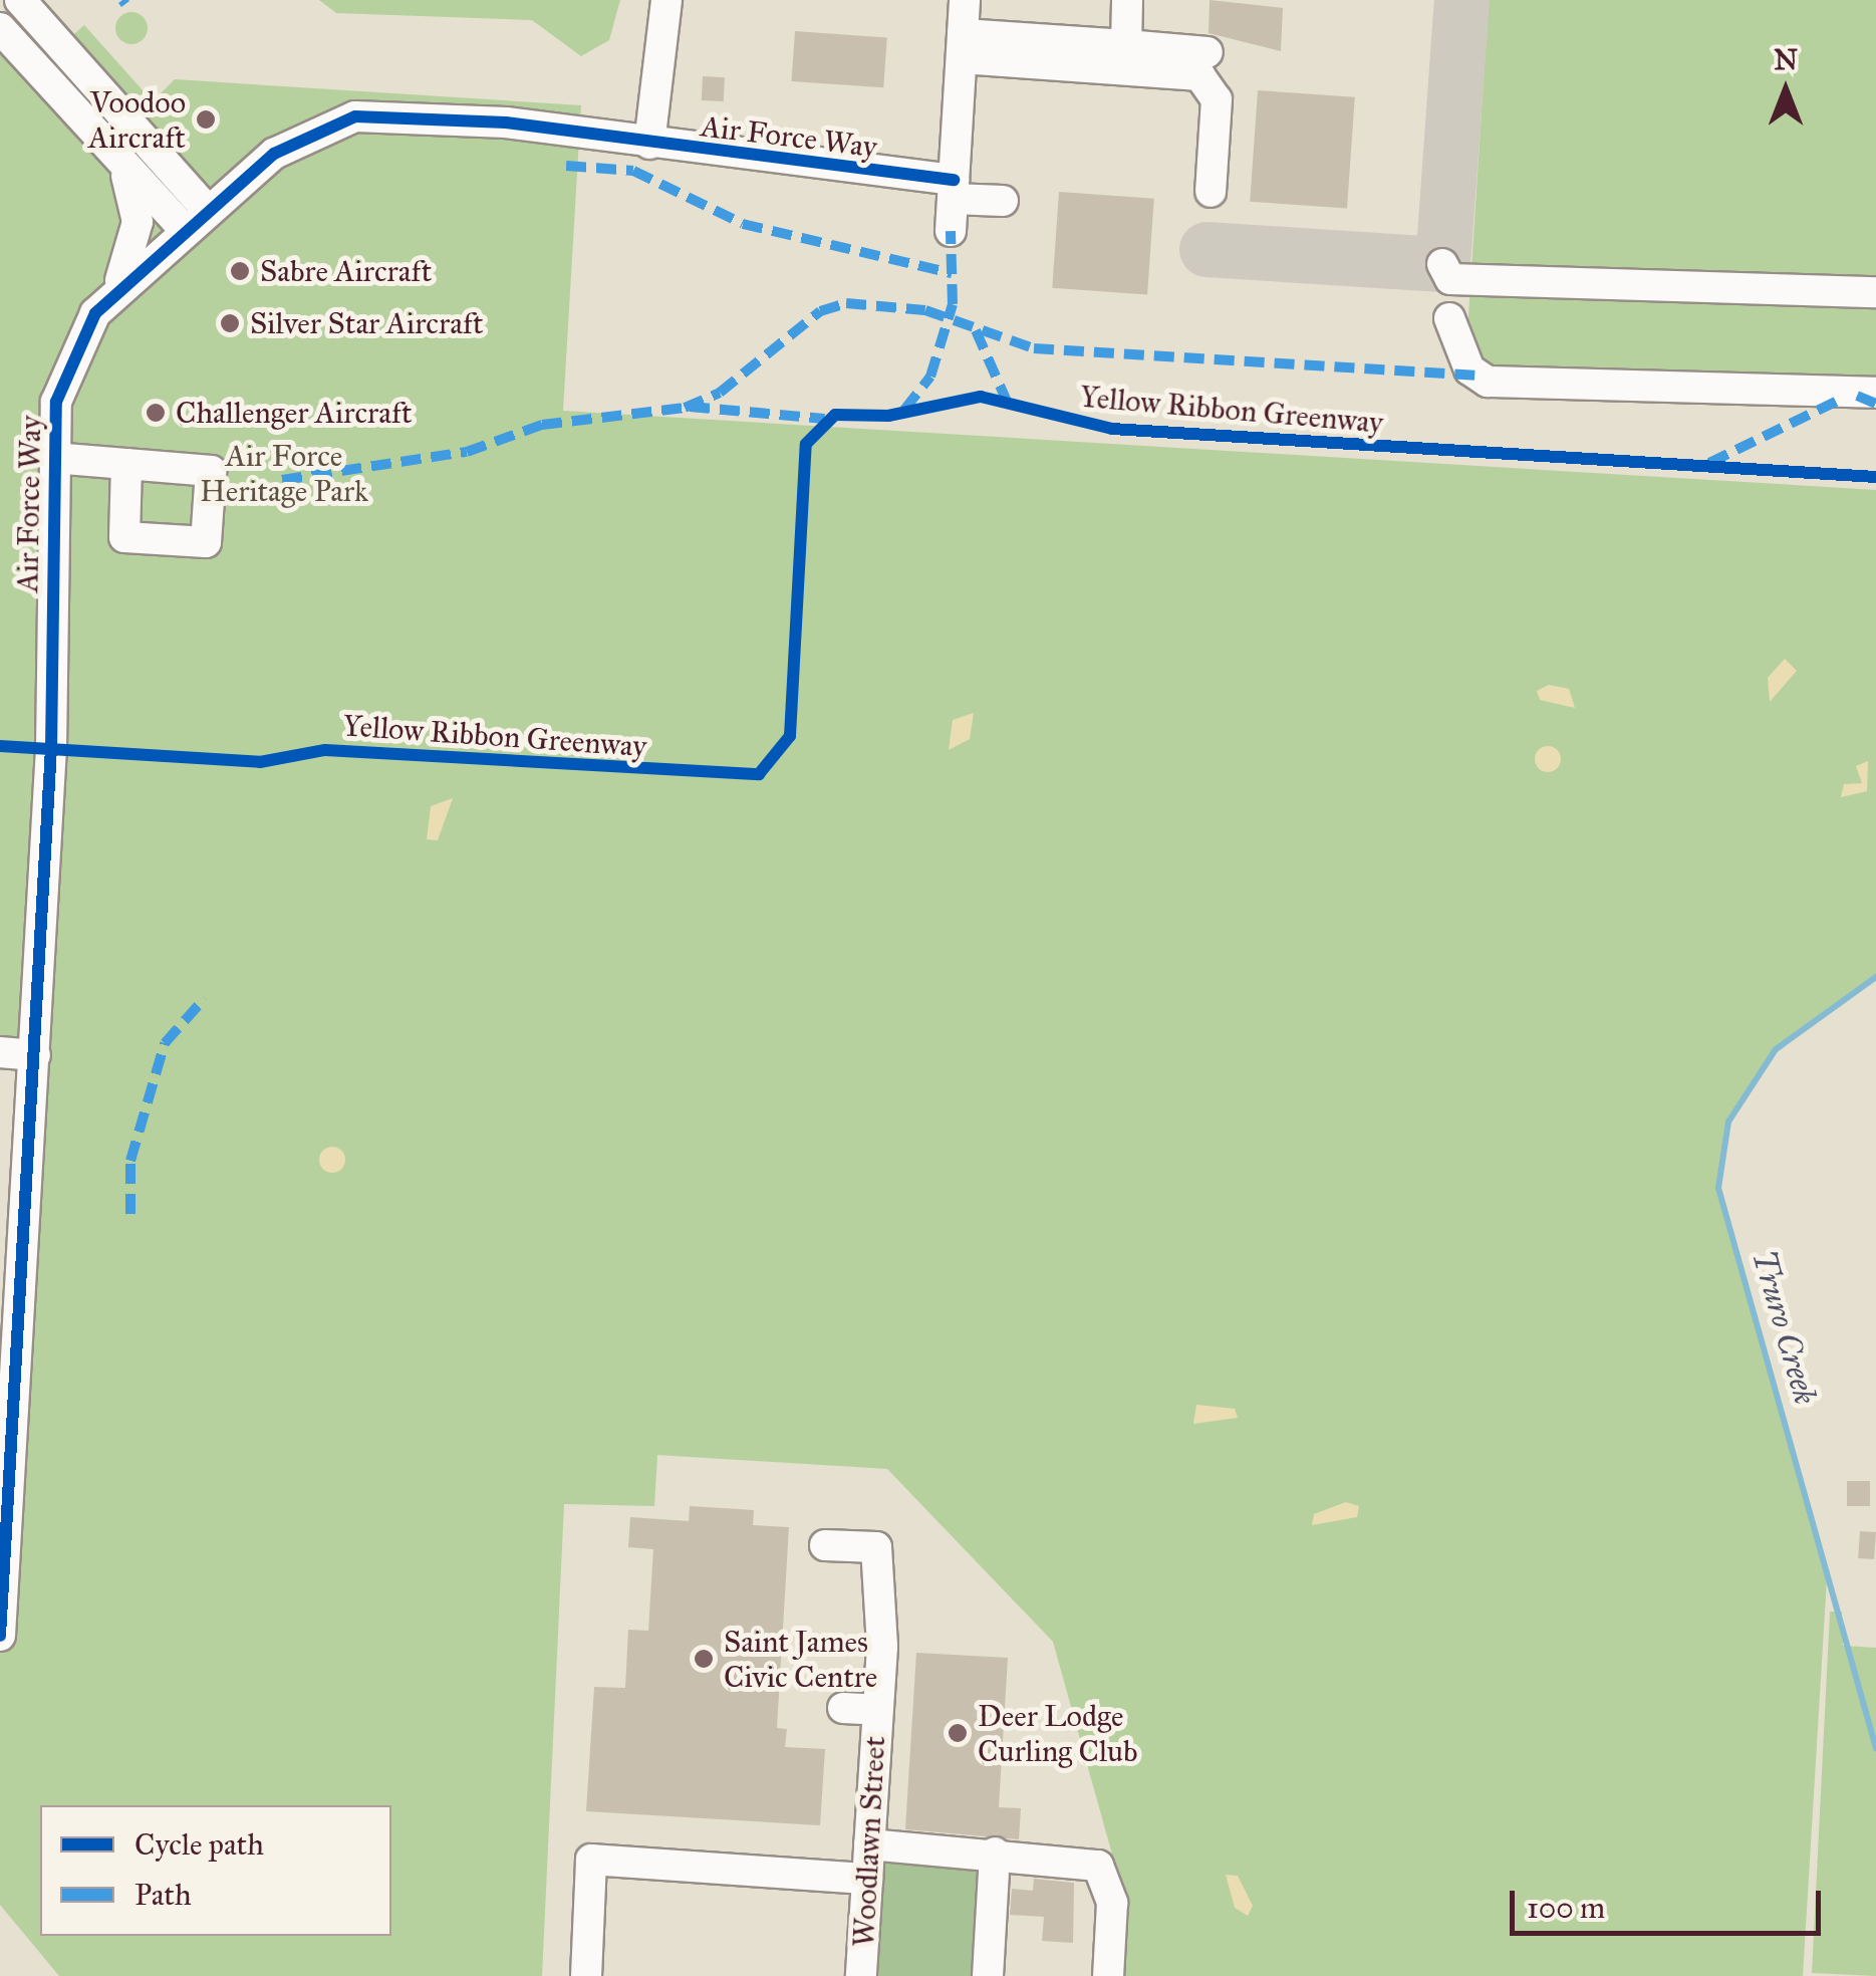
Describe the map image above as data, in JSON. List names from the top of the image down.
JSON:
{
  "streets": {
    "street": ["Air Force Way", "Woodlawn Street"],
    "cycle path": ["Yellow Ribbon Greenway"]
  },
  "water": ["Truro Creek"],
  "parks": ["Air Force Heritage Park"],
  "places": [
    "Voodoo Aircraft",
    "Sabre Aircraft",
    "Silver Star Aircraft",
    "Challenger Aircraft",
    "Saint James Civic Centre",
    "Deer Lodge Curling Club"
  ],
  "legend": ["Cycle path", "Path"],
  "scale_bar": "100 m",
  "north": "top"
}
